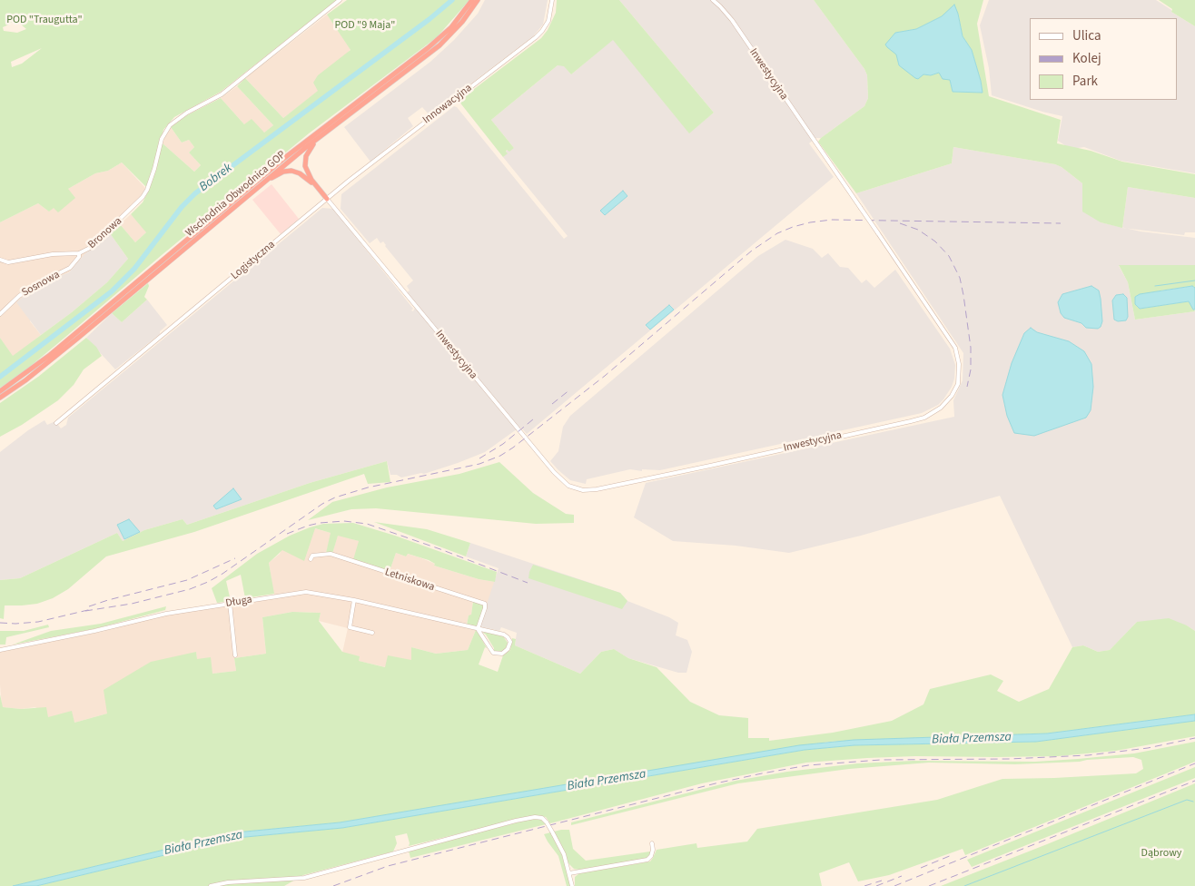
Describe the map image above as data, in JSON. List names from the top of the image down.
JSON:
{
  "streets": {
    "highway": ["Wschodnia Obwodnica GOP"],
    "street": [
      "Inwestycyjna",
      "Innowacyjna",
      "Bronowa",
      "Logistyczna",
      "Sosnowa",
      "Letniskowa",
      "Długa"
    ]
  },
  "crossings": [
    ["Inwestycyjna", "Innowacyjna"],
    ["Inwestycyjna", "Logistyczna"],
    ["Innowacyjna", "Logistyczna"],
    ["Bronowa", "Sosnowa"],
    ["Letniskowa", "Długa"]
  ],
  "water": ["Bobrek", "Biała Przemsza"],
  "parks": ["POD \"Traugutta\"", "POD \"9 Maja\"", "Dąbrowy"],
  "legend": ["Ulica", "Kolej", "Park"]
}
